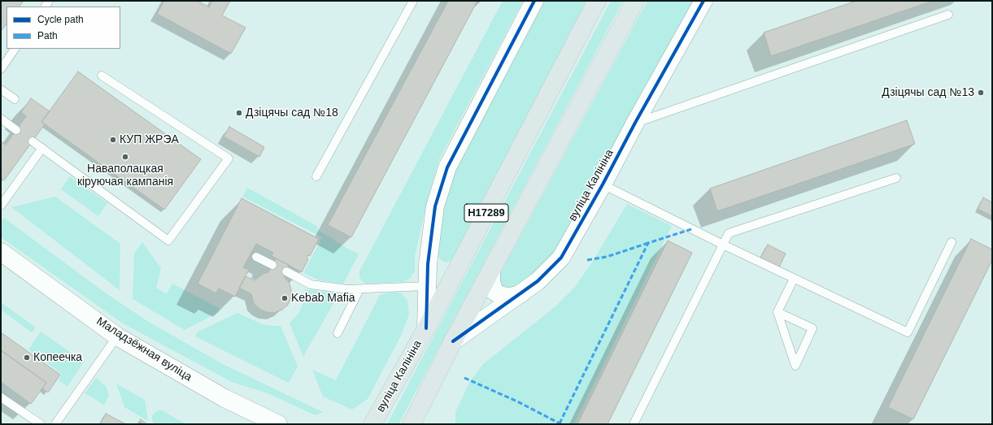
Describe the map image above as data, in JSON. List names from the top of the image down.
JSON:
{
  "streets": {
    "main road": ["вуліца Калініна", "Н17289"],
    "street": ["Маладзёжная вуліца"]
  },
  "places": [
    "Дзіцячы сад №13",
    "Дзіцячы сад №18",
    "КУП ЖРЭА",
    "Наваполацкая кіруючая кампанія",
    "Kebab Mafia",
    "Копеечка"
  ],
  "legend": ["Cycle path", "Path"]
}
